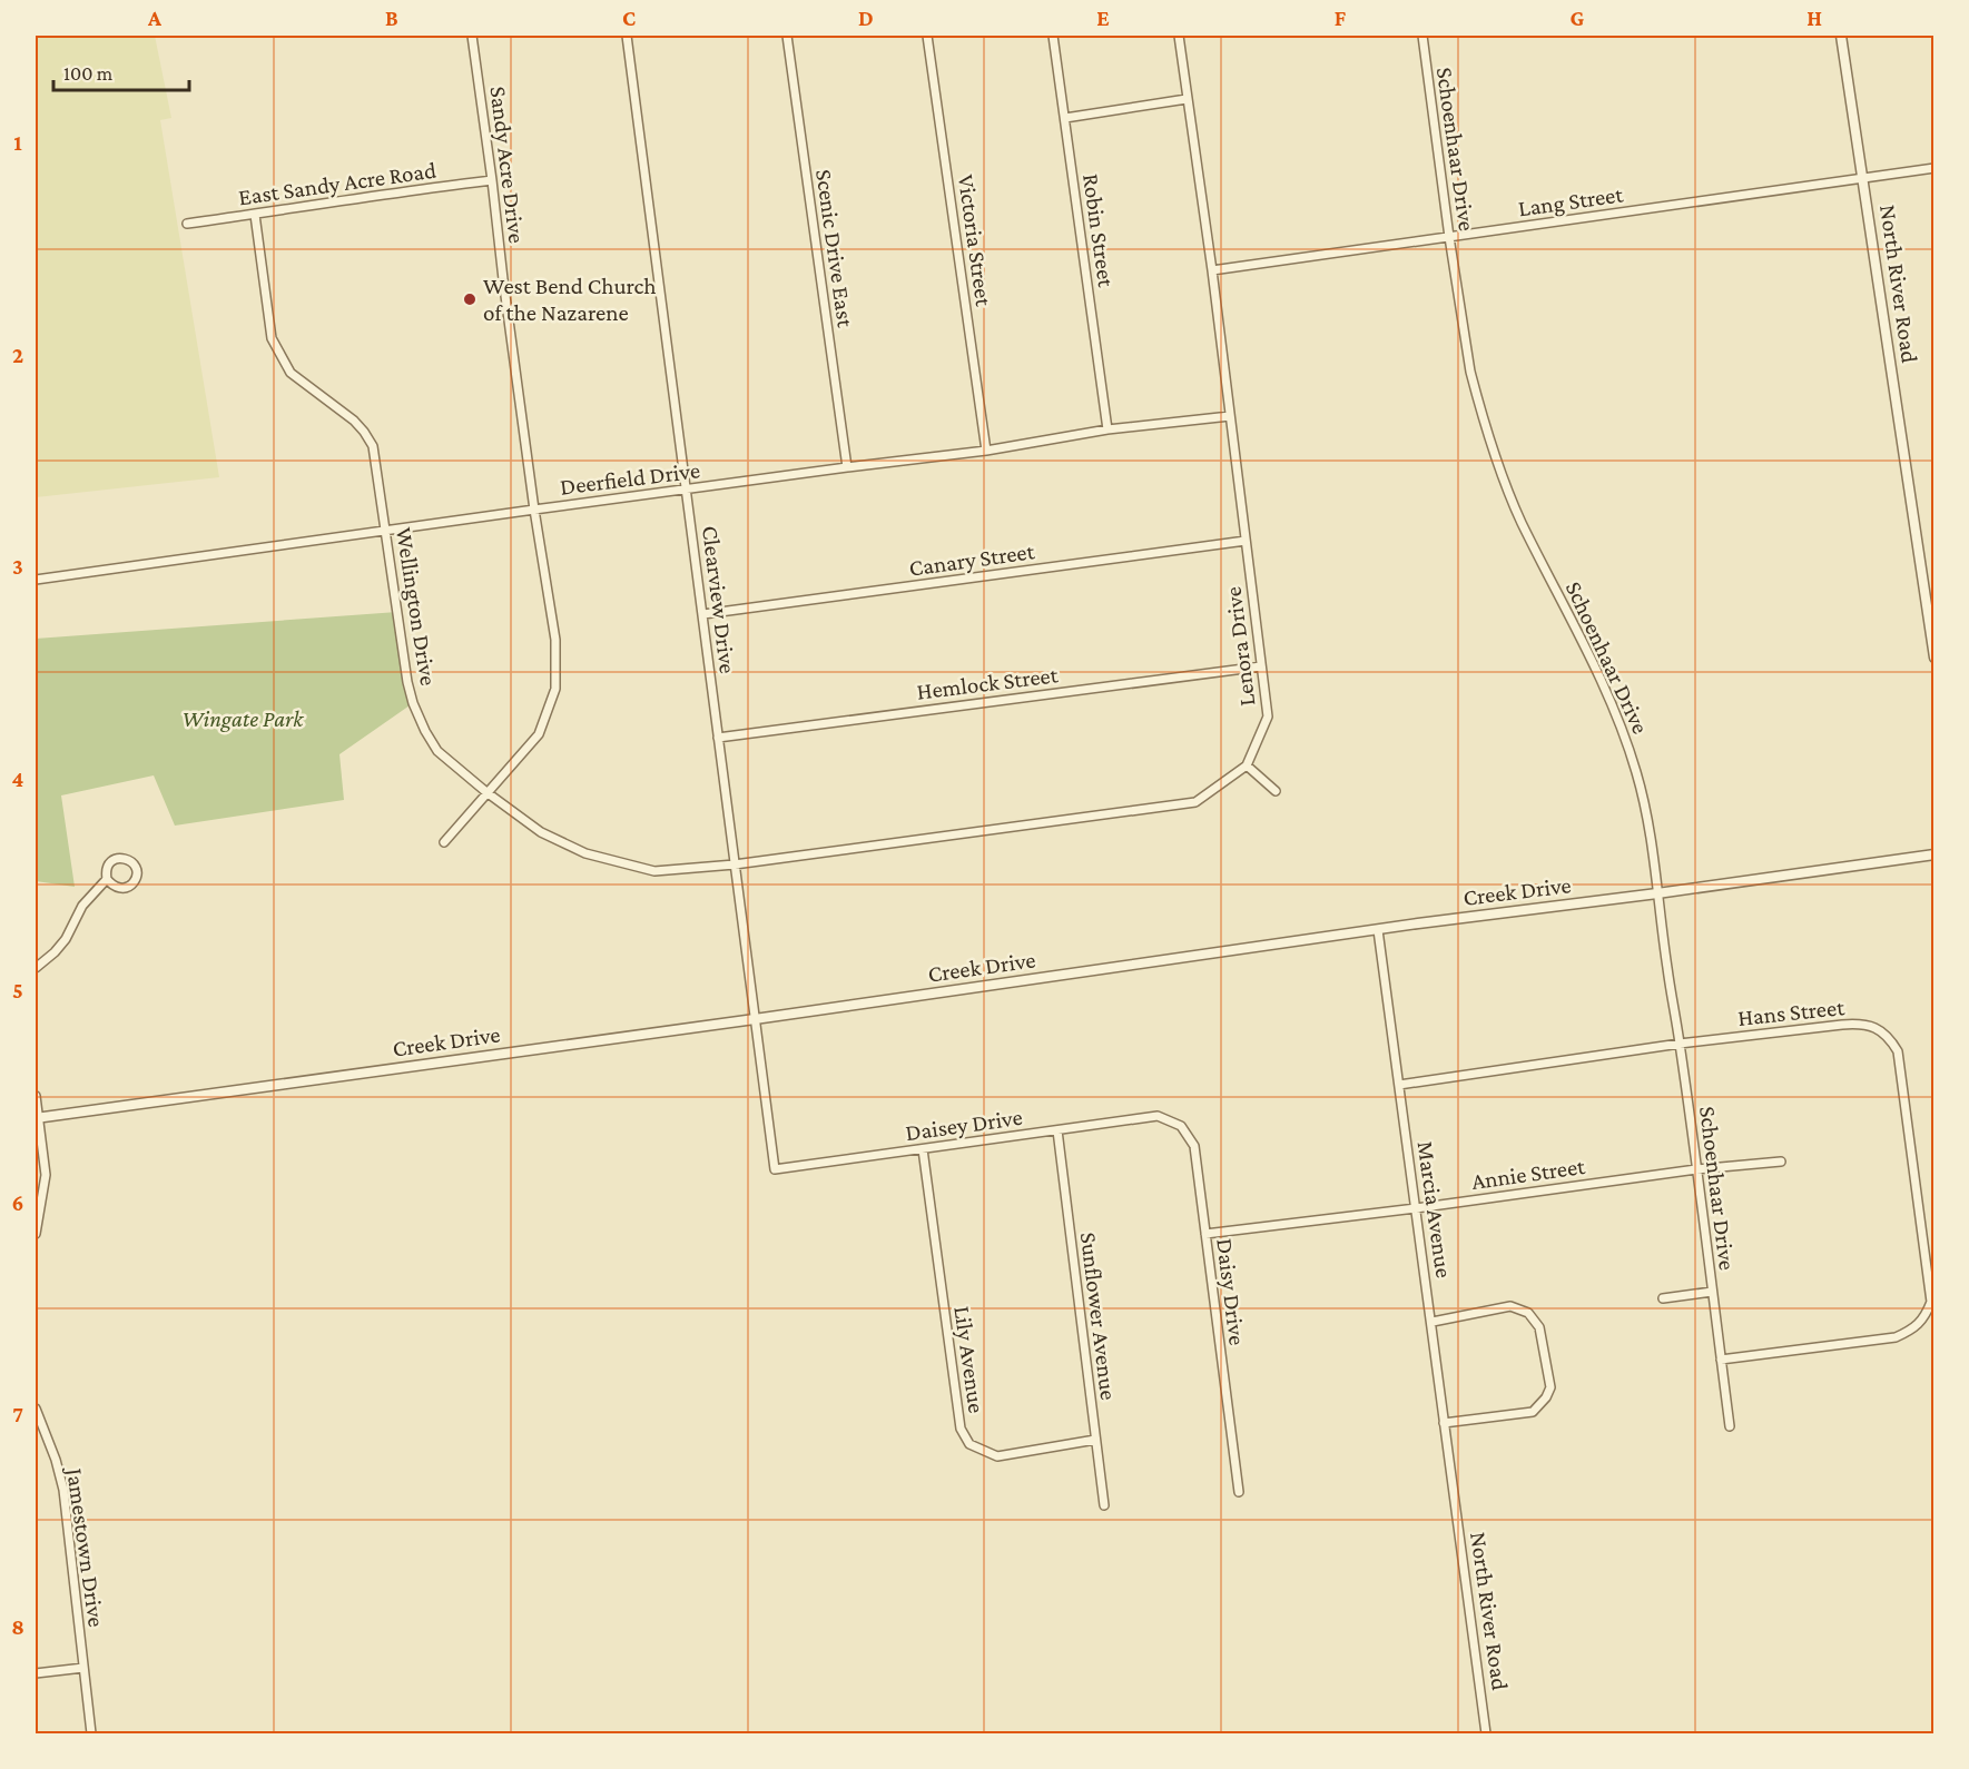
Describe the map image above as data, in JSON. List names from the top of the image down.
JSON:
{
  "streets": {
    "street": [
      "Schoenhaar Drive",
      "Sandy Acre Drive",
      "East Sandy Acre Road",
      "Lang Street",
      "Robin Street",
      "Victoria Street",
      "Scenic Drive East",
      "North River Road",
      "Deerfield Drive",
      "Canary Street",
      "Clearview Drive",
      "Wellington Drive",
      "Lenora Drive",
      "Hemlock Street",
      "Creek Drive",
      "Hans Street",
      "Daisey Drive",
      "Annie Street",
      "Marcia Avenue",
      "Daisy Drive",
      "Sunflower Avenue",
      "Lily Avenue",
      "Jamestown Drive"
    ]
  },
  "crossings": [
    ["Schoenhaar Drive", "Lang Street"],
    ["Schoenhaar Drive", "Creek Drive"],
    ["Schoenhaar Drive", "Hans Street"],
    ["Schoenhaar Drive", "Annie Street"],
    ["Sandy Acre Drive", "East Sandy Acre Road"],
    ["Sandy Acre Drive", "Deerfield Drive"],
    ["Sandy Acre Drive", "Wellington Drive"],
    ["East Sandy Acre Road", "Wellington Drive"],
    ["Lang Street", "North River Road"],
    ["Lang Street", "Lenora Drive"],
    ["Robin Street", "Deerfield Drive"],
    ["Victoria Street", "Deerfield Drive"],
    ["Scenic Drive East", "Deerfield Drive"],
    ["North River Road", "Marcia Avenue"],
    ["Deerfield Drive", "Clearview Drive"],
    ["Deerfield Drive", "Wellington Drive"],
    ["Deerfield Drive", "Lenora Drive"],
    ["Canary Street", "Clearview Drive"],
    ["Canary Street", "Lenora Drive"],
    ["Clearview Drive", "Wellington Drive"],
    ["Clearview Drive", "Hemlock Street"],
    ["Clearview Drive", "Creek Drive"],
    ["Clearview Drive", "Daisey Drive"],
    ["Lenora Drive", "Hemlock Street"],
    ["Creek Drive", "Marcia Avenue"],
    ["Hans Street", "Marcia Avenue"],
    ["Daisey Drive", "Daisy Drive"],
    ["Daisey Drive", "Sunflower Avenue"],
    ["Daisey Drive", "Lily Avenue"],
    ["Annie Street", "Marcia Avenue"],
    ["Annie Street", "Daisy Drive"],
    ["Sunflower Avenue", "Lily Avenue"]
  ],
  "parks": ["Wingate Park"],
  "places": ["West Bend Church of the Nazarene"],
  "scale_bar": "100 m",
  "grid": {
    "columns": [
      "A",
      "B",
      "C",
      "D",
      "E",
      "F",
      "G",
      "H"
    ],
    "rows": [
      "1",
      "2",
      "3",
      "4",
      "5",
      "6",
      "7",
      "8"
    ]
  }
}
